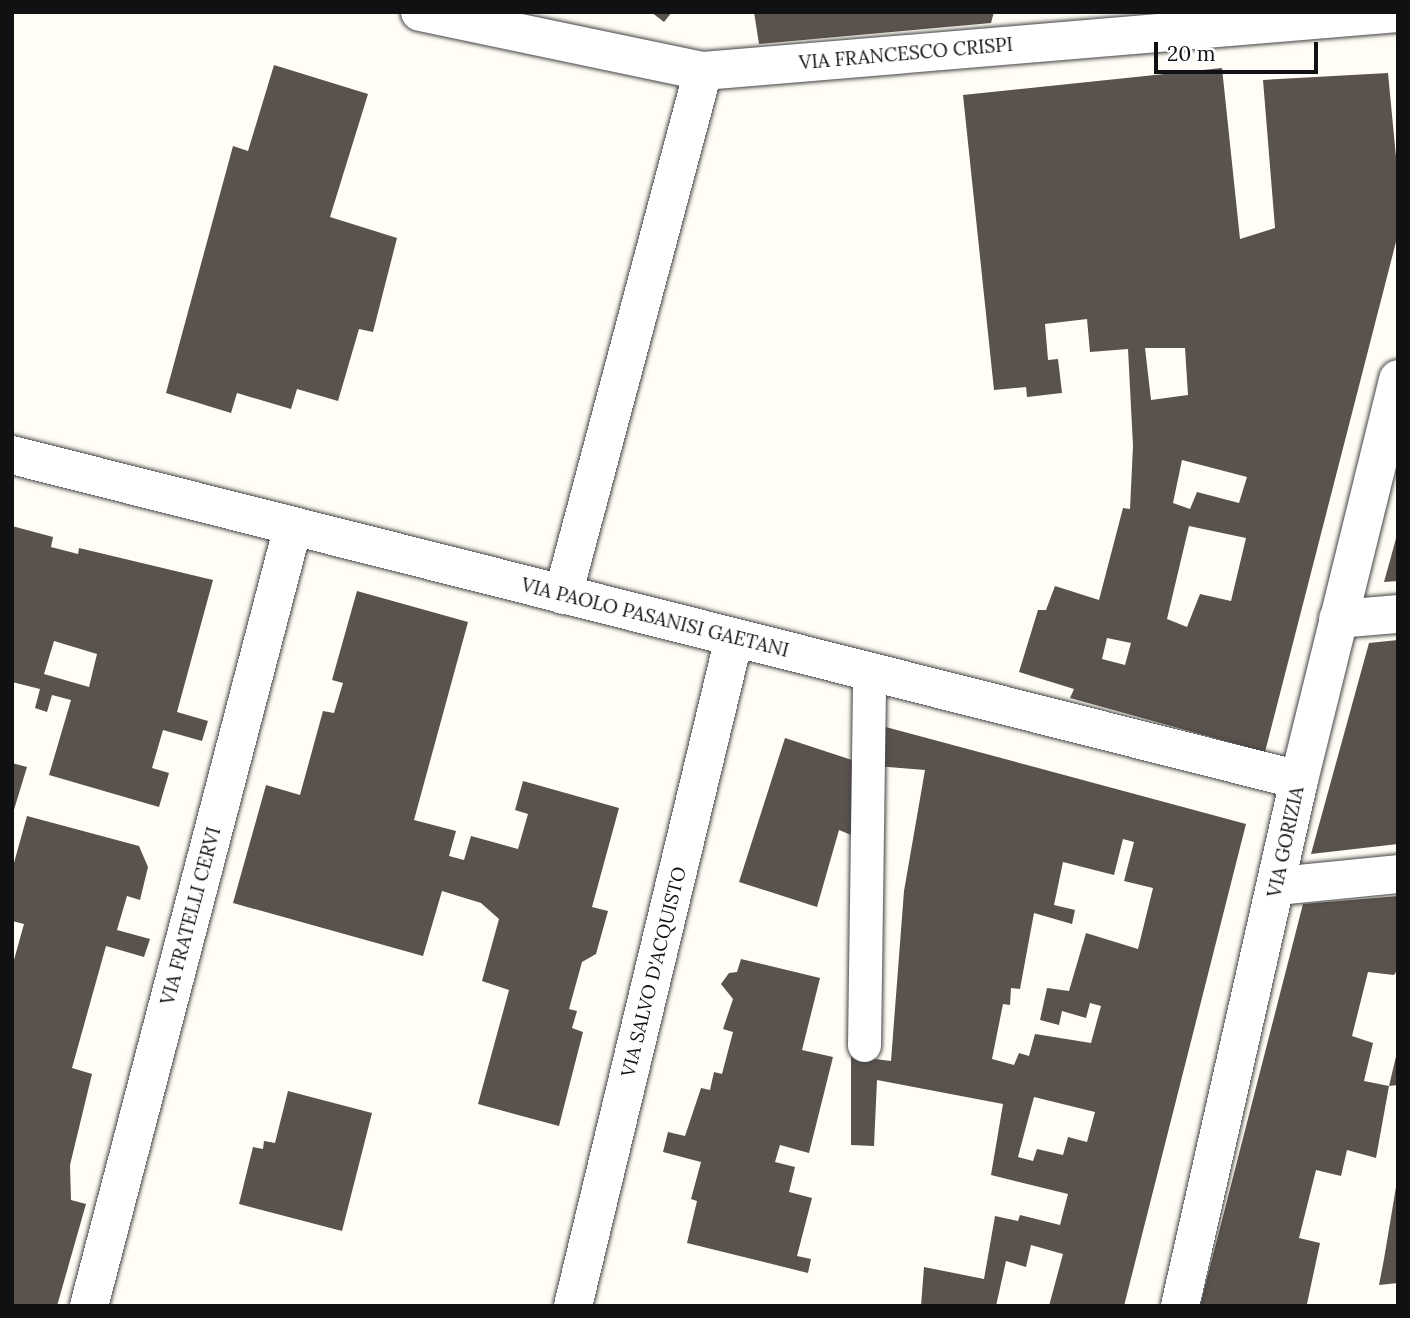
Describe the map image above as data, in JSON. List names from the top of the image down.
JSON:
{
  "streets": {
    "street": [
      "VIA FRANCESCO CRISPI",
      "VIA PAOLO PASANISI GAETANI",
      "VIA GORIZIA",
      "VIA FRATELLI CERVI",
      "VIA SALVO D'ACQUISTO"
    ]
  },
  "crossings": [
    ["VIA PAOLO PASANISI GAETANI", "VIA GORIZIA"],
    ["VIA PAOLO PASANISI GAETANI", "VIA FRATELLI CERVI"],
    ["VIA PAOLO PASANISI GAETANI", "VIA SALVO D'ACQUISTO"]
  ],
  "scale_bar": "20 m"
}
